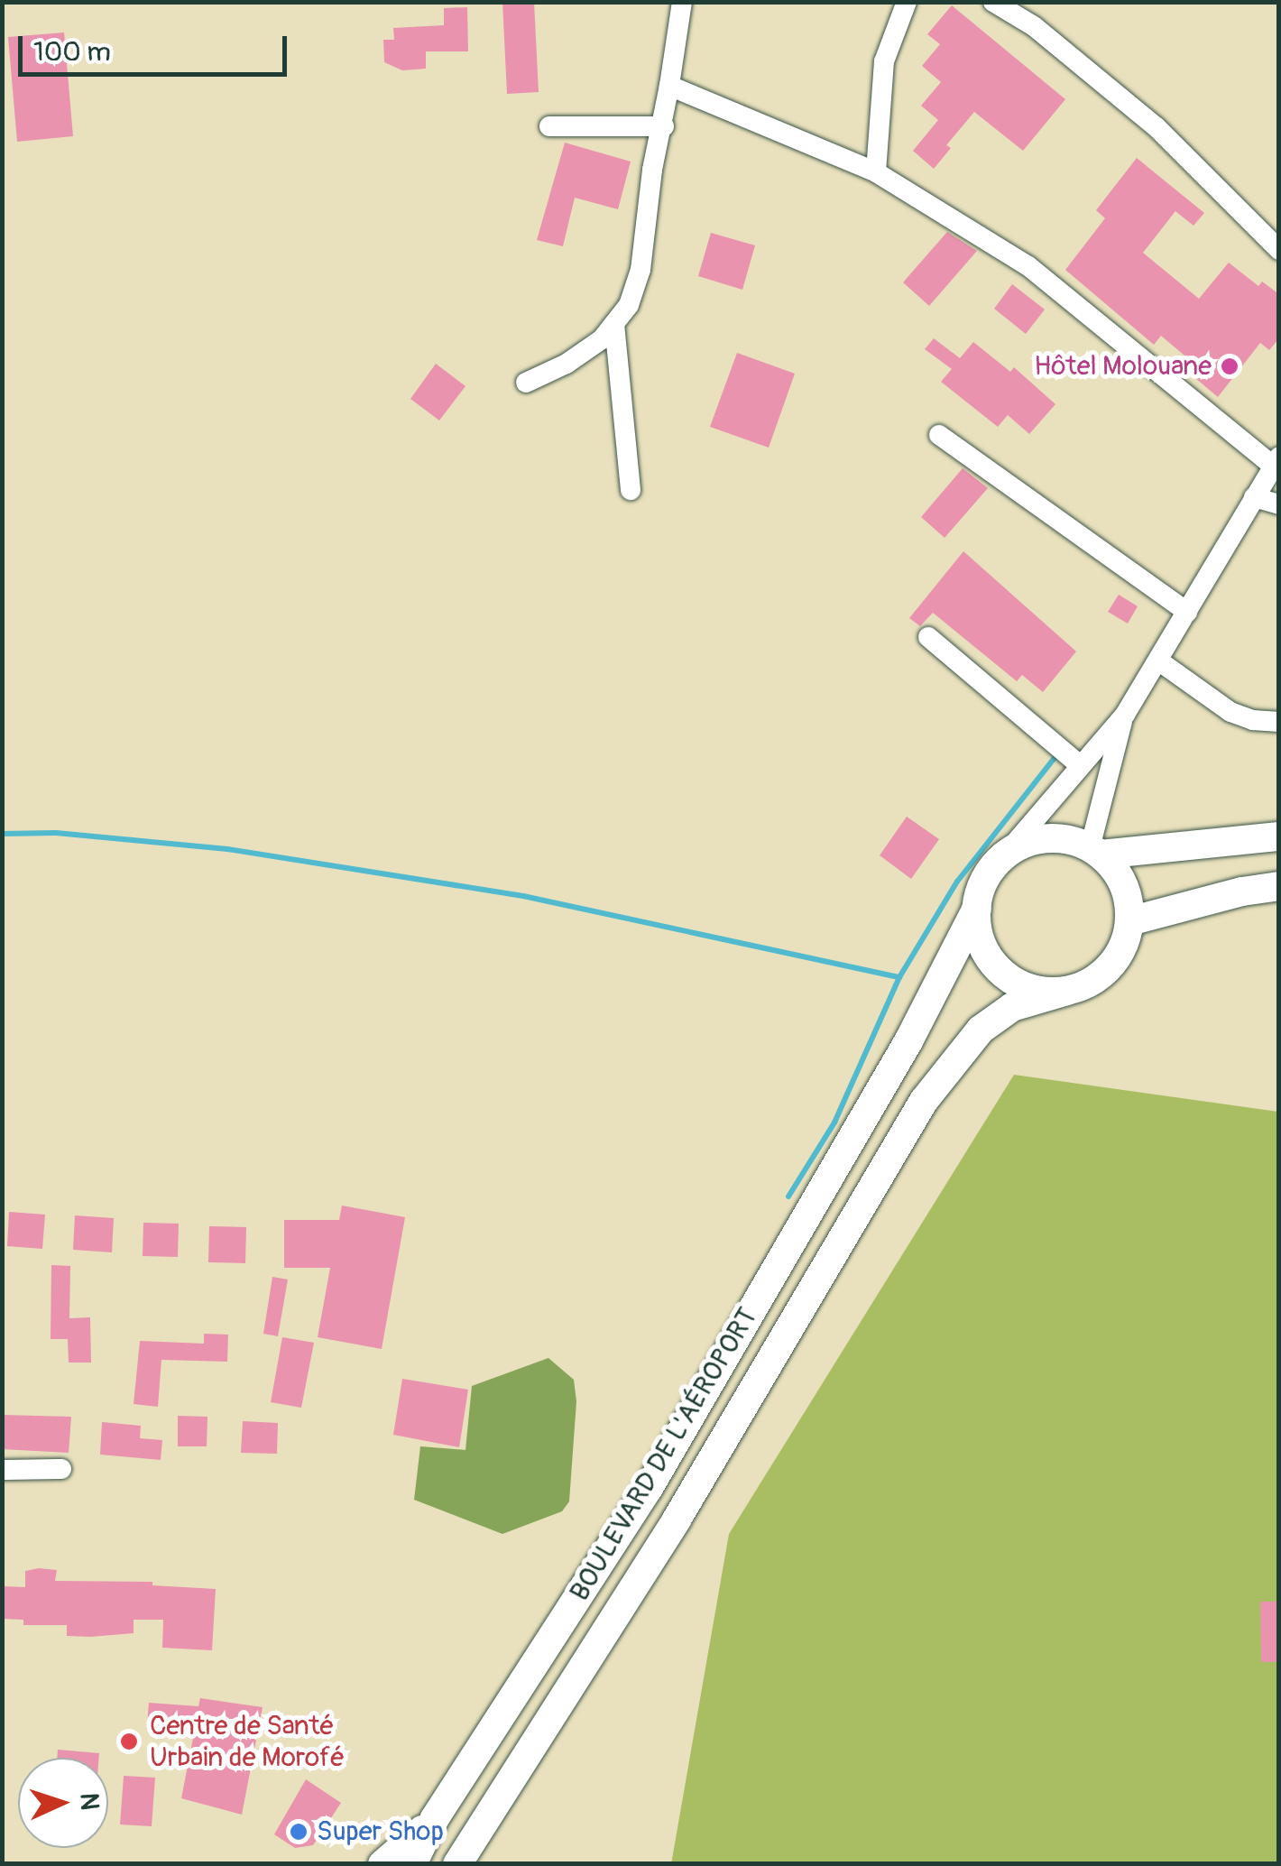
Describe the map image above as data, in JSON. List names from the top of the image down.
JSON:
{
  "streets": {
    "highway": ["BOULEVARD DE L'AÉROPORT"]
  },
  "places": ["Hôtel Molouane", "Centre de Santé Urbain de Morofé", "Super Shop"],
  "scale_bar": "100 m",
  "north": "right"
}
